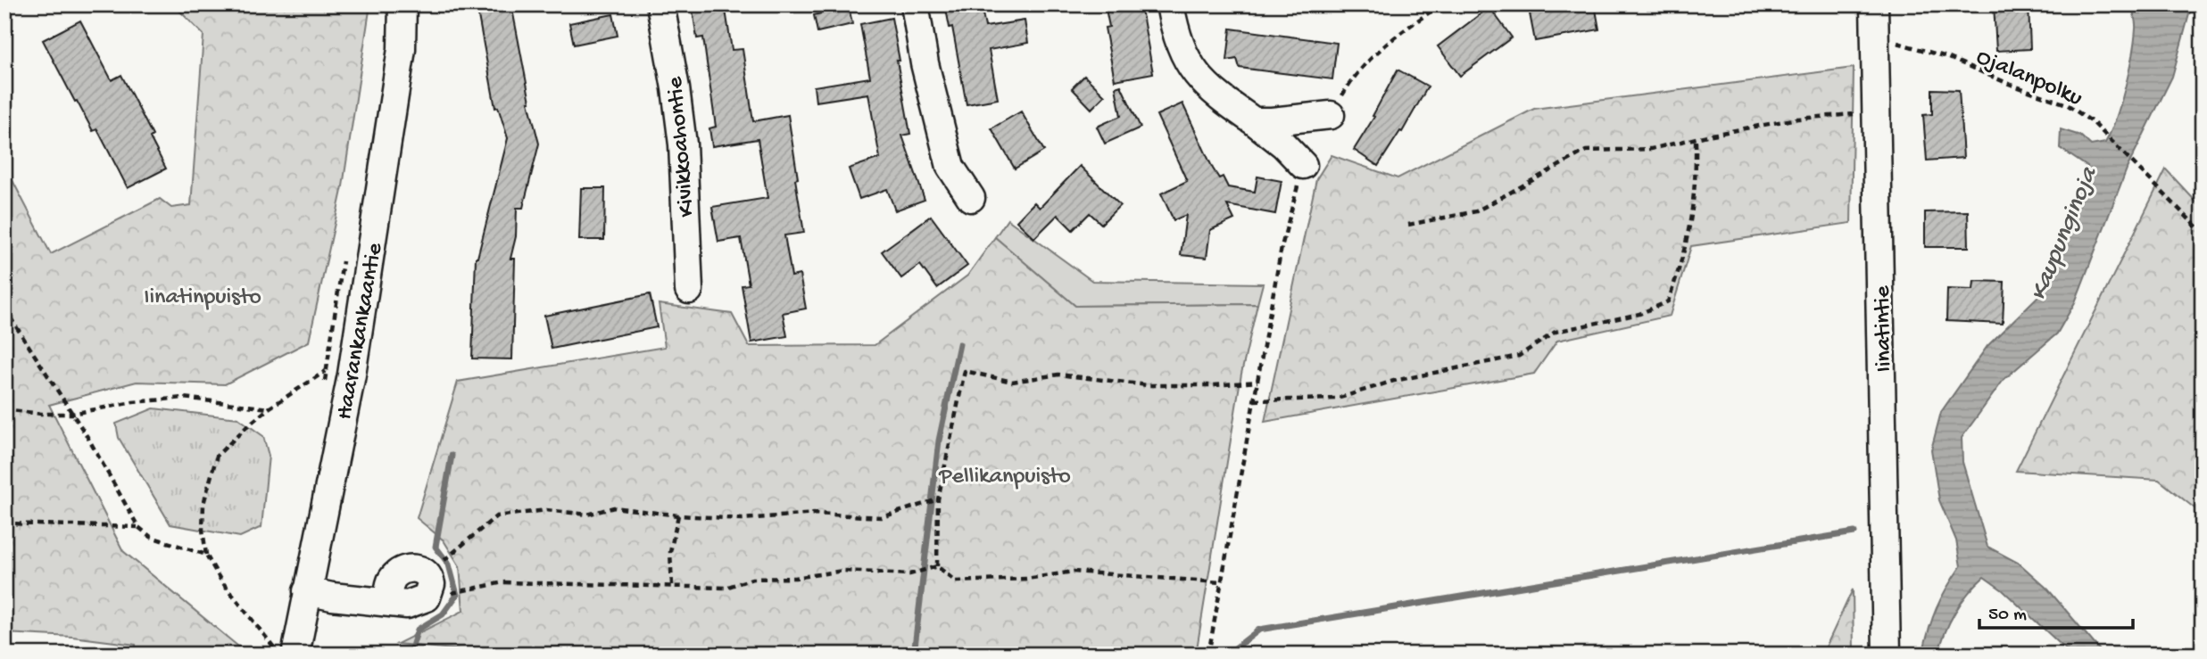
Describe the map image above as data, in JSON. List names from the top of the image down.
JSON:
{
  "streets": {
    "street": ["Kivikkoahontie", "Iinatintie", "Haarankankaantie"],
    "path": ["Ojalanpolku"]
  },
  "crossings": [
    ["Ojalanpolku", "Iinatintie"]
  ],
  "water": ["Kaupunginoja"],
  "parks": ["Iinatinpuisto", "Pellikanpuisto"],
  "scale_bar": "50 m"
}
